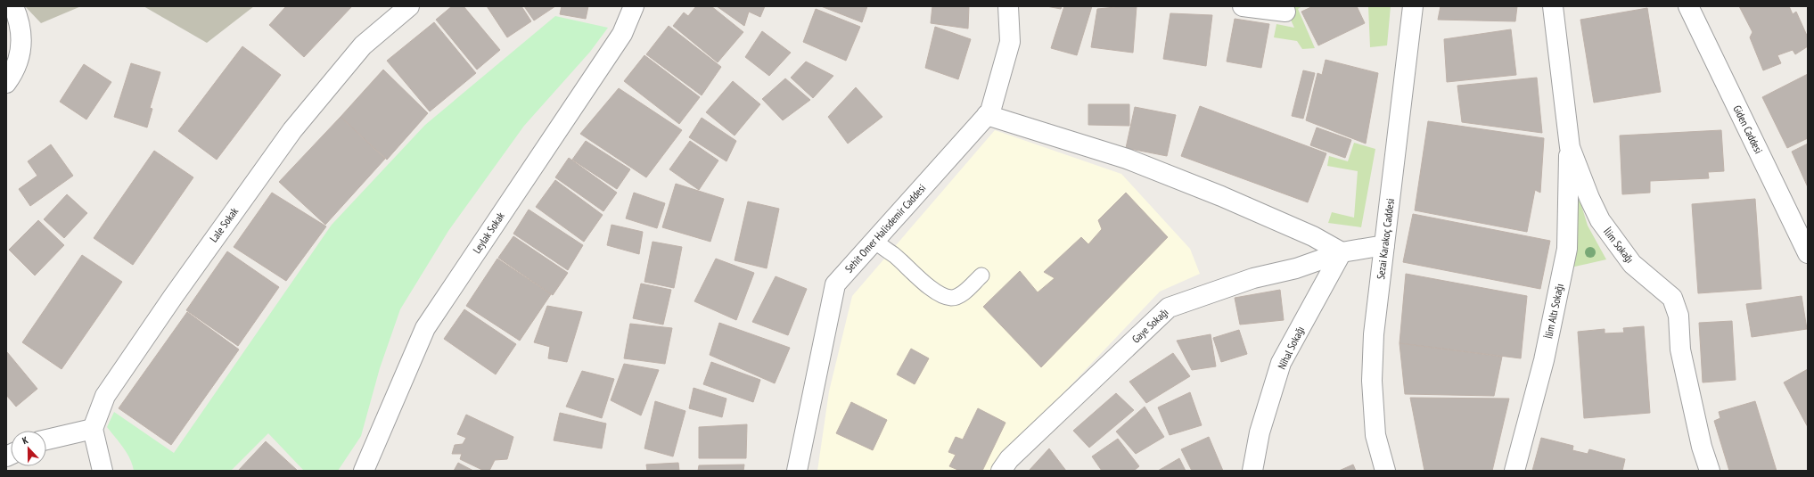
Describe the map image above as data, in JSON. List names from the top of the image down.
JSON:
{
  "streets": {
    "street": [
      "Giden Caddesi",
      "Lale Sokak",
      "Sehit Omer Halisdemir Caddesi",
      "Leylak Sokak",
      "Sezai Karakoç Caddesi",
      "İlim Sokağı",
      "İlim Altı Sokağı",
      "Gaye Sokağı",
      "Nihal Sokağı"
    ]
  },
  "crossings": [
    ["Sezai Karakoç Caddesi", "Gaye Sokağı"],
    ["İlim Sokağı", "İlim Altı Sokağı"],
    ["Gaye Sokağı", "Nihal Sokağı"]
  ],
  "north": "top"
}
